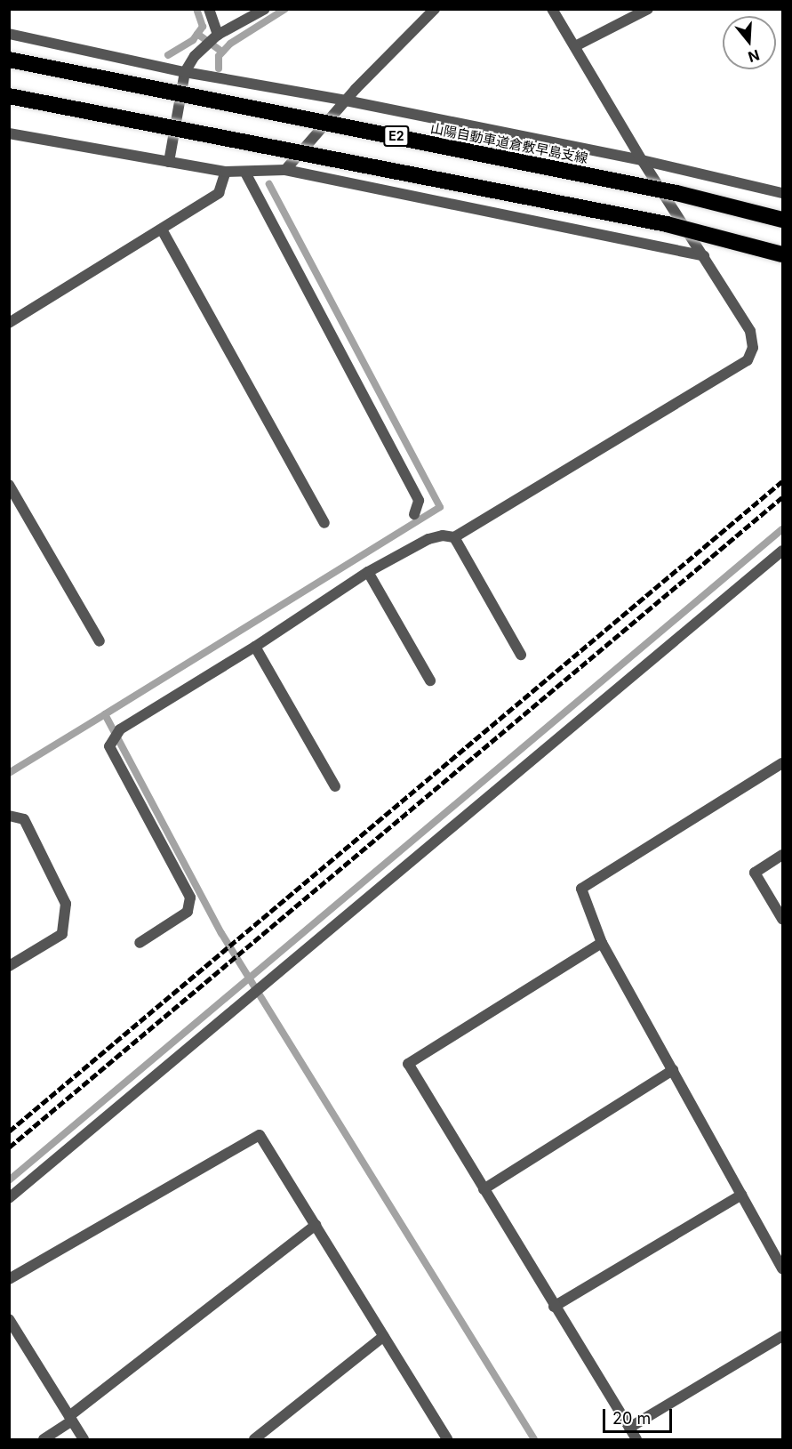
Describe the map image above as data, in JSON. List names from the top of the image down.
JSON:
{
  "streets": {
    "highway": ["E2", "山陽自動車道倉敷早島支線"]
  },
  "scale_bar": "20 m",
  "north": "bottom"
}
